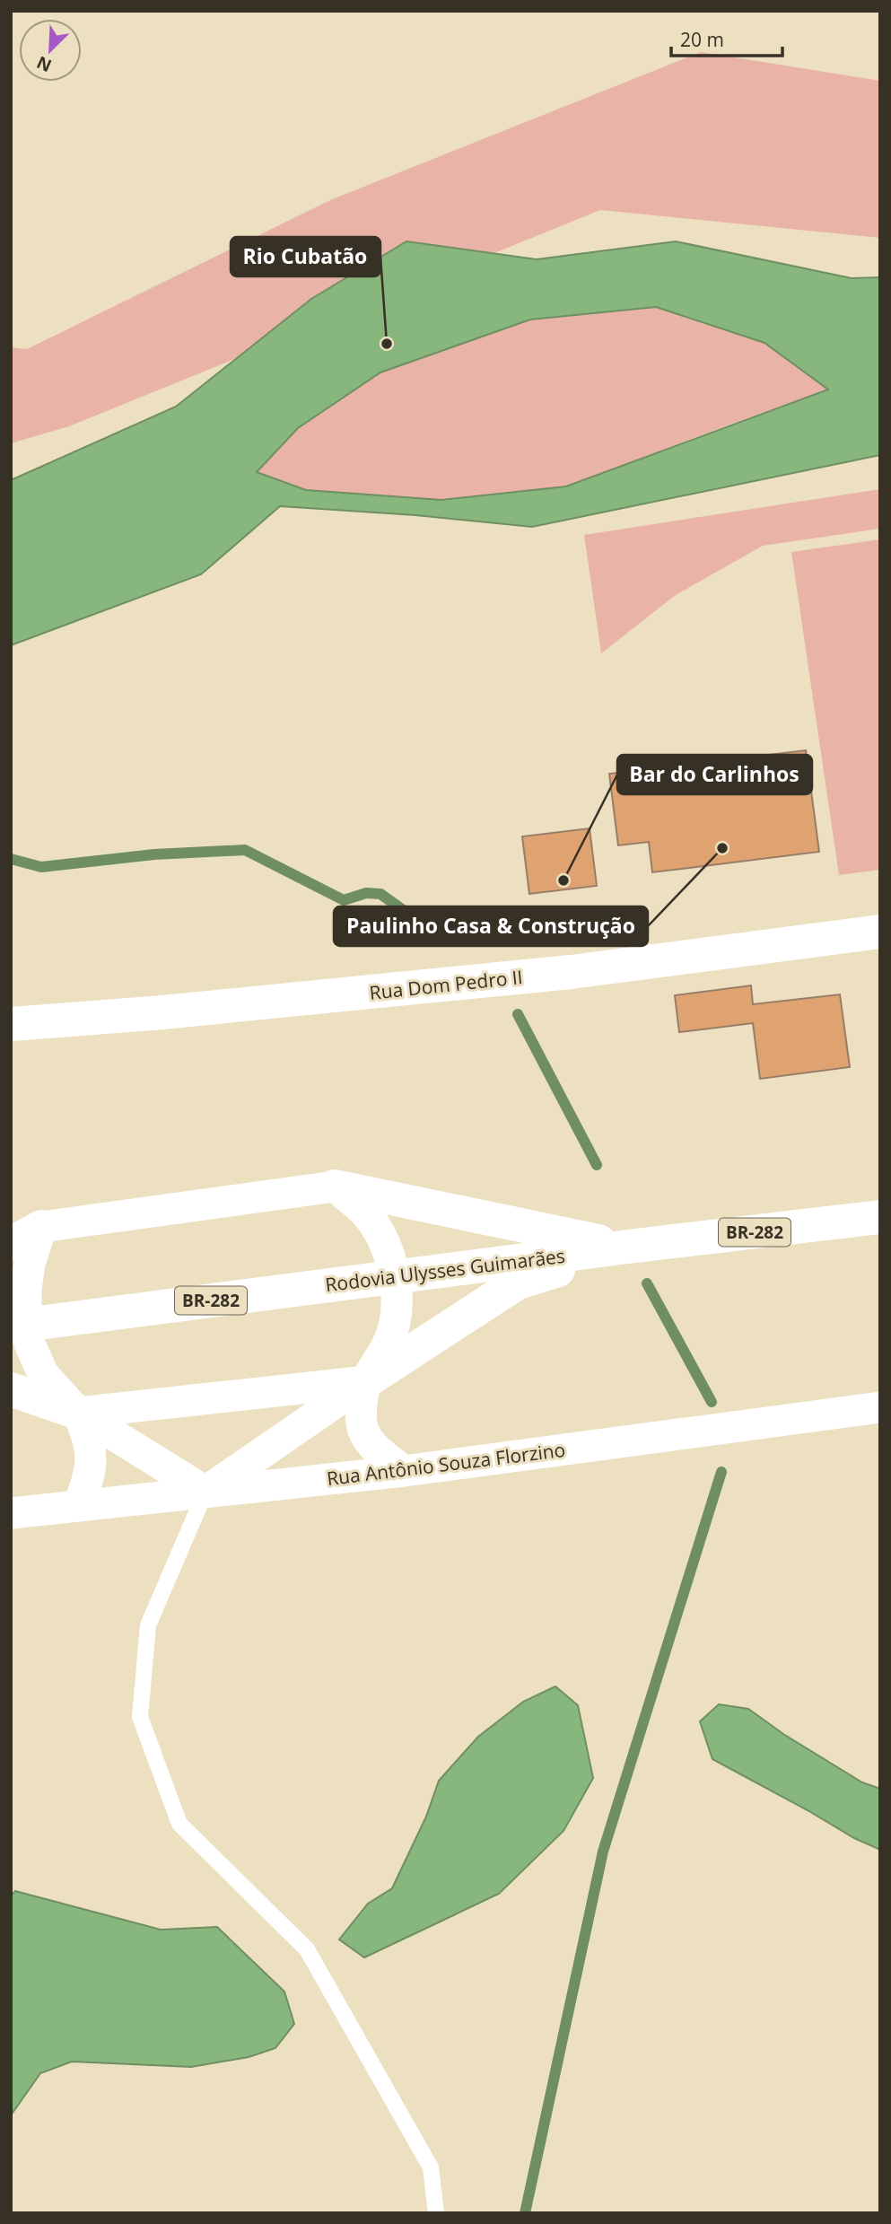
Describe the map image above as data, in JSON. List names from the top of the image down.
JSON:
{
  "streets": {
    "main road": ["Rua Dom Pedro II", "BR-282", "Rodovia Ulysses Guimarães"],
    "street": ["Rua Antônio Souza Florzino"]
  },
  "places": ["Rio Cubatão", "Paulinho Casa & Construção", "Bar do Carlinhos"],
  "scale_bar": "20 m",
  "north": "bottom left"
}
